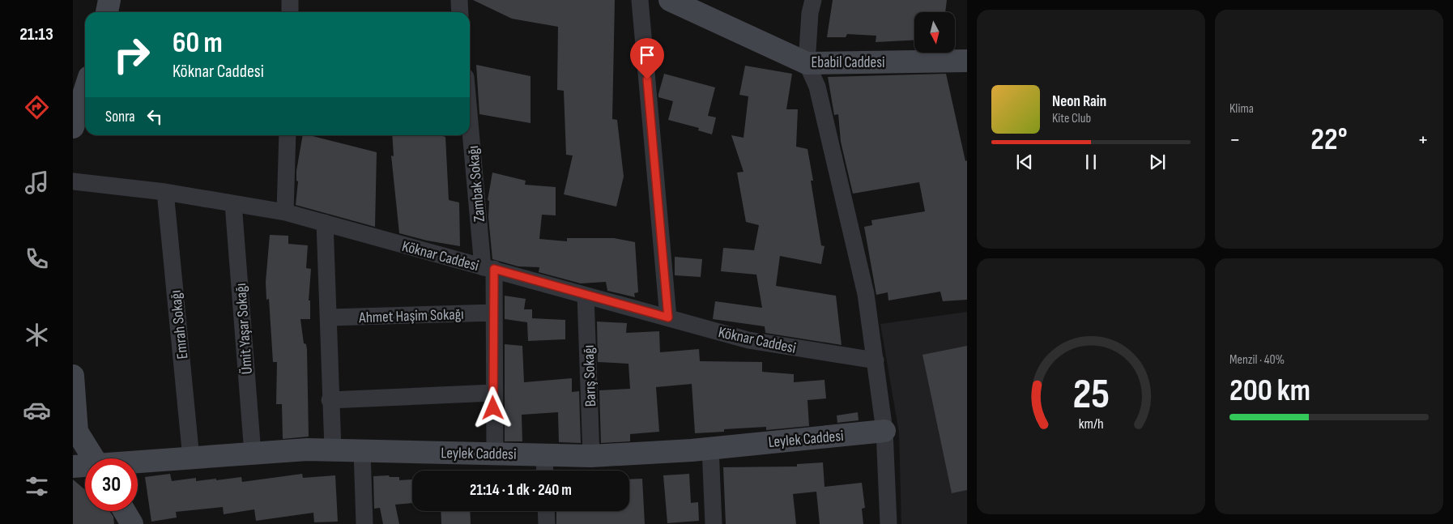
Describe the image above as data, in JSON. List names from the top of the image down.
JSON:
{
  "streets": {
    "street": [
      "Ebabil Caddesi",
      "Zambak Sokağı",
      "Köknar Caddesi",
      "Ahmet Haşim Sokağı",
      "Emrah Sokağı",
      "Ümit Yaşar Sokağı",
      "Barış Sokağı",
      "Leylek Caddesi"
    ]
  },
  "crossings": [
    ["Zambak Sokağı", "Köknar Caddesi"],
    ["Zambak Sokağı", "Ahmet Haşim Sokağı"],
    ["Zambak Sokağı", "Leylek Caddesi"],
    ["Köknar Caddesi", "Emrah Sokağı"],
    ["Köknar Caddesi", "Ümit Yaşar Sokağı"],
    ["Köknar Caddesi", "Barış Sokağı"],
    ["Emrah Sokağı", "Leylek Caddesi"],
    ["Ümit Yaşar Sokağı", "Leylek Caddesi"],
    ["Barış Sokağı", "Leylek Caddesi"]
  ],
  "north": "bottom",
  "page": {
    "tabs": "21:13",
    "tile": [
      "Klima",
      ["Menzil · 40%", "200 km"]
    ],
    "turn": ["60 m", "Köknar Caddesi"],
    "song": ["Neon Rain", "Kite Club"],
    "then": "Sonra",
    "heat": ["−", "22°", "+"],
    "limit": "30",
    "trip": "21:14 · 1 dk · 240 m",
    "gauge": ["25", "km/h"]
  }
}
